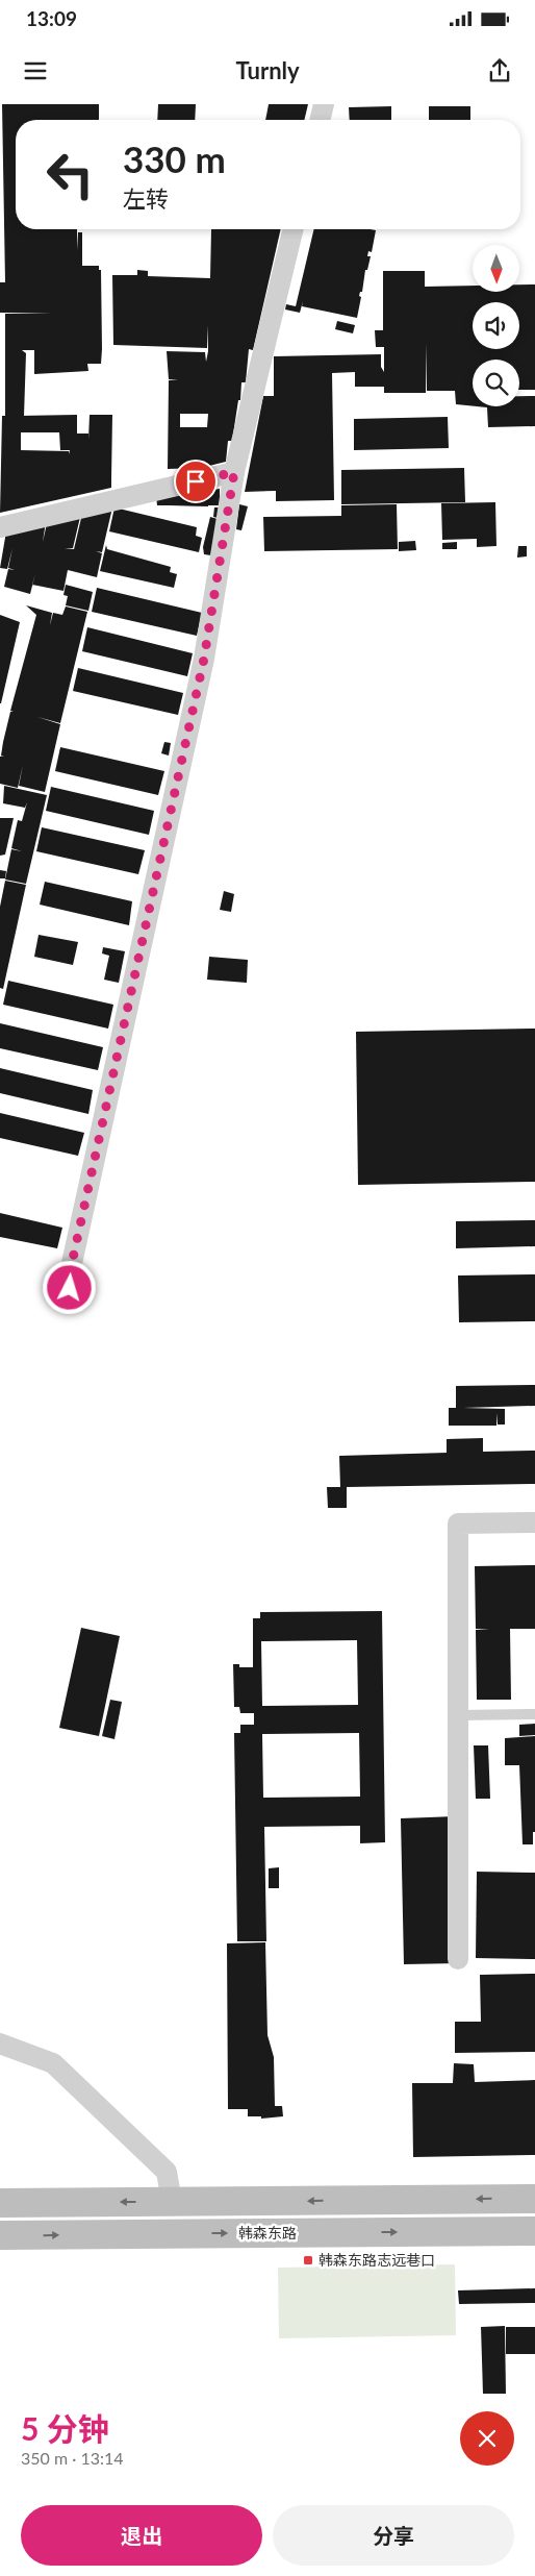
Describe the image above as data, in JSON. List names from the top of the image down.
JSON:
{
  "streets": {
    "main road": ["韩森东路"]
  },
  "places": {
    "transit": ["韩森东路志远巷口"]
  },
  "north": "bottom",
  "page": {
    "status": "13:09",
    "header": "Turnly",
    "turn": ["330 m", "左转"],
    "heading": ["5 分钟", "350 m · 13:14"],
    "buttons": ["退出", "分享"]
  }
}
